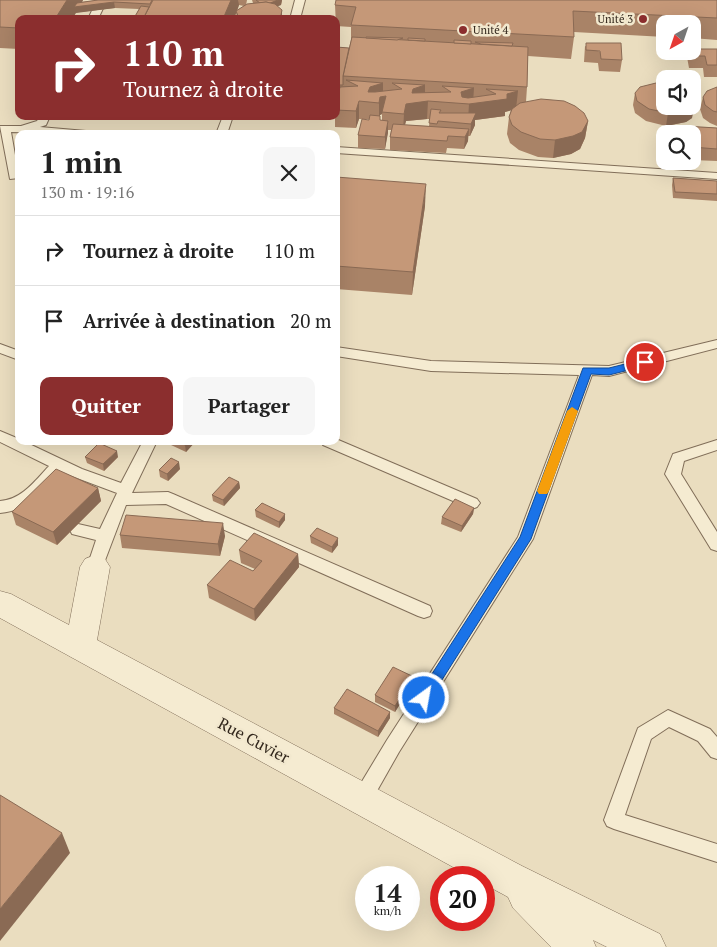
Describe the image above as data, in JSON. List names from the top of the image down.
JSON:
{
  "streets": {
    "street": ["Rue Cuvier"]
  },
  "places": ["Unité 3", "Unité 4"],
  "north": "bottom left",
  "page": {
    "turn": ["110 m", "Tournez à droite"],
    "heading": ["1 min", "130 m · 19:16"],
    "list": [
      {
        "name": "Tournez à droite",
        "value": "110 m"
      },
      {
        "name": "Arrivée à destination",
        "value": "20 m"
      }
    ],
    "buttons": ["Quitter", "Partager"],
    "speed": "14 km/h",
    "limit": "20"
  }
}
